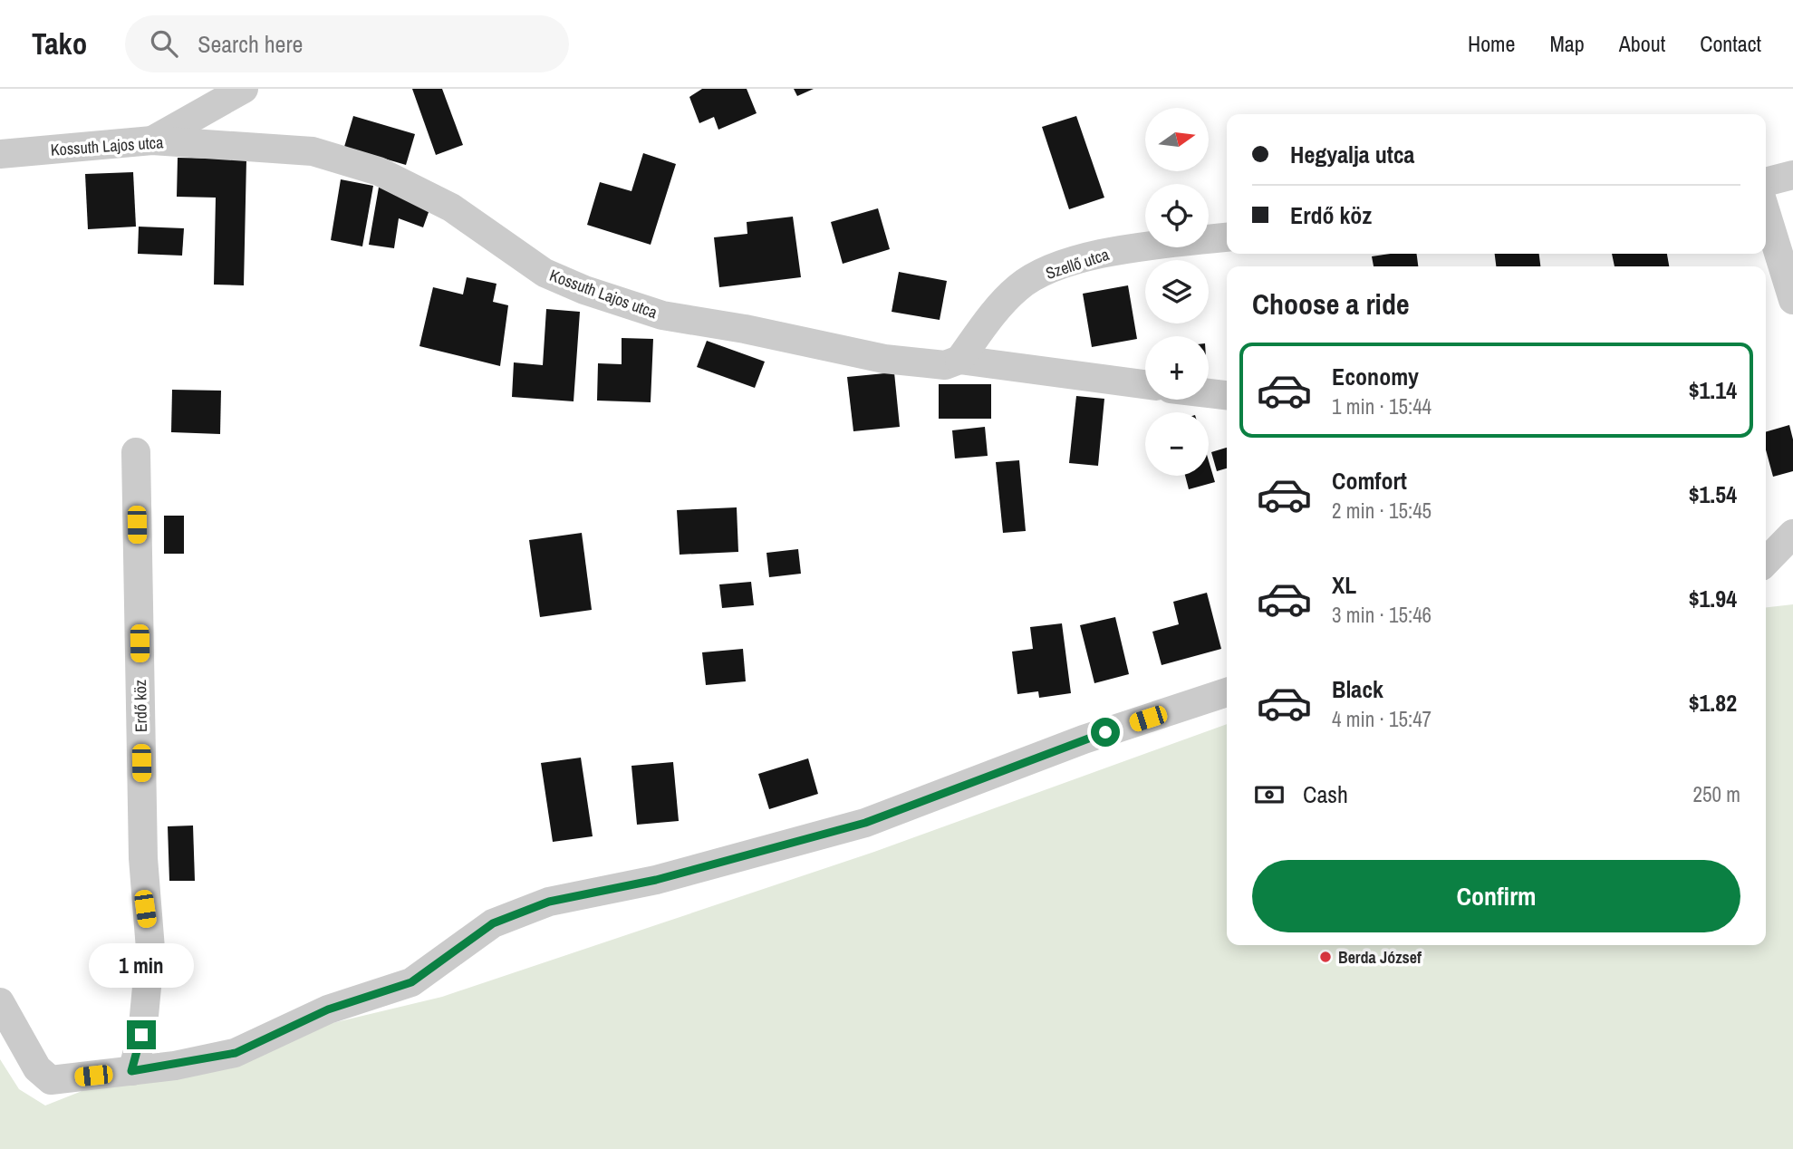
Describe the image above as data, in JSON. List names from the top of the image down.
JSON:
{
  "streets": {
    "street": ["Kossuth Lajos utca", "Szellő utca", "Erdő köz"]
  },
  "crossings": [
    ["Kossuth Lajos utca", "Szellő utca"]
  ],
  "places": ["Berda József"],
  "north": "right",
  "page": {
    "header": "Tako",
    "search": "Search here",
    "nav": [
      "Home",
      "Map",
      "About",
      "Contact"
    ],
    "map_buttons": ["+", "−"],
    "banner": ["Hegyalja utca", "Erdő köz"],
    "heading": "Choose a ride",
    "list": [
      {
        "name": "Economy",
        "note": "1 min · 15:44",
        "value": "$1.14"
      },
      {
        "name": "Comfort",
        "note": "2 min · 15:45",
        "value": "$1.54"
      },
      {
        "name": "XL",
        "note": "3 min · 15:46",
        "value": "$1.94"
      },
      {
        "name": "Black",
        "note": "4 min · 15:47",
        "value": "$1.82"
      }
    ],
    "pay": ["Cash", "250 m"],
    "buttons": "Confirm",
    "bubble": "1 min"
  }
}
